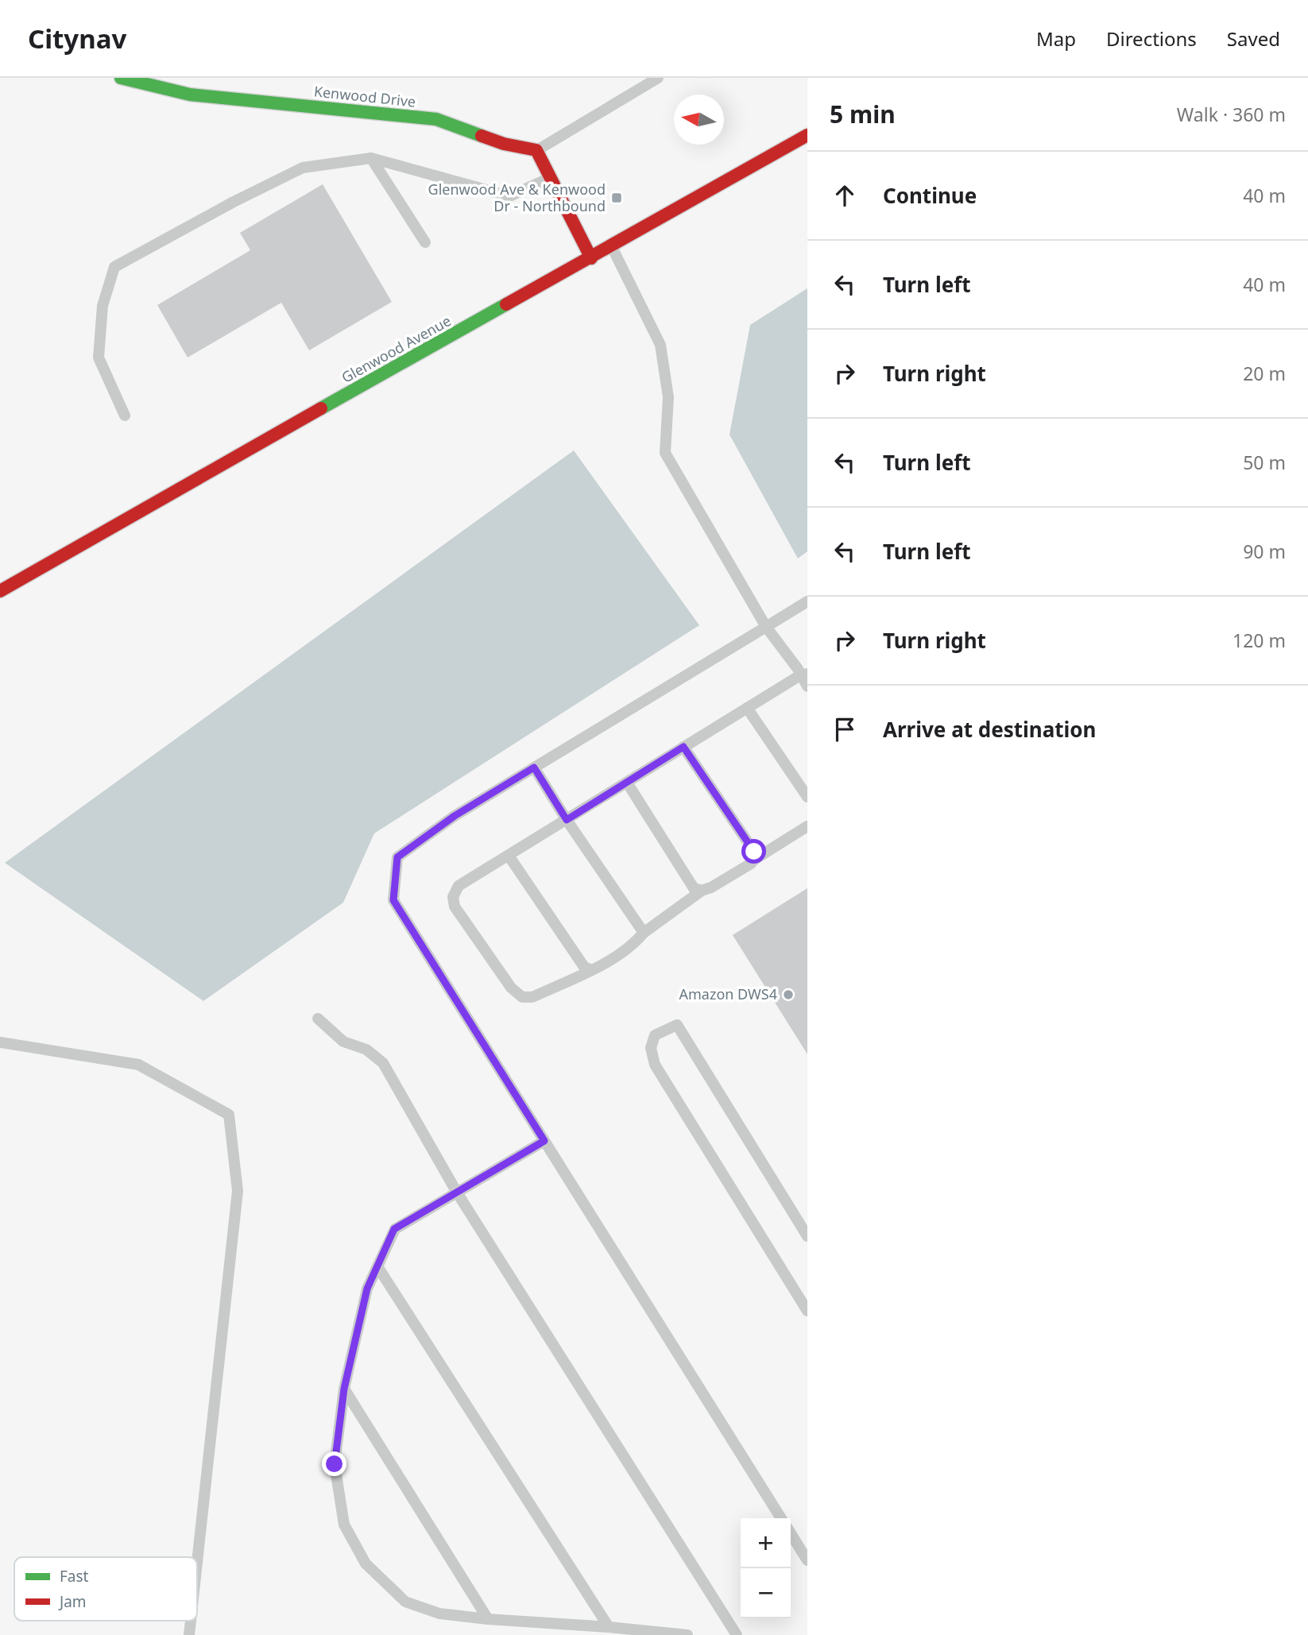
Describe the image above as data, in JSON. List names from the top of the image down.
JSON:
{
  "streets": {
    "street": ["Kenwood Drive", "Glenwood Avenue"]
  },
  "places": {
    "transit": ["Glenwood Ave & Kenwood Dr - Northbound"],
    "other": ["Amazon DWS4"]
  },
  "legend": ["Fast", "Jam"],
  "north": "left",
  "page": {
    "header": "Citynav",
    "nav": ["Map", "Directions", "Saved"],
    "heading": ["5 min", "Walk · 360 m"],
    "list": [
      ["Continue", "40 m"],
      ["Turn left", "40 m"],
      ["Turn right", "20 m"],
      ["Turn left", "50 m"],
      ["Turn left", "90 m"],
      ["Turn right", "120 m"],
      "Arrive at destination"
    ],
    "map_buttons": ["+", "−"]
  }
}
